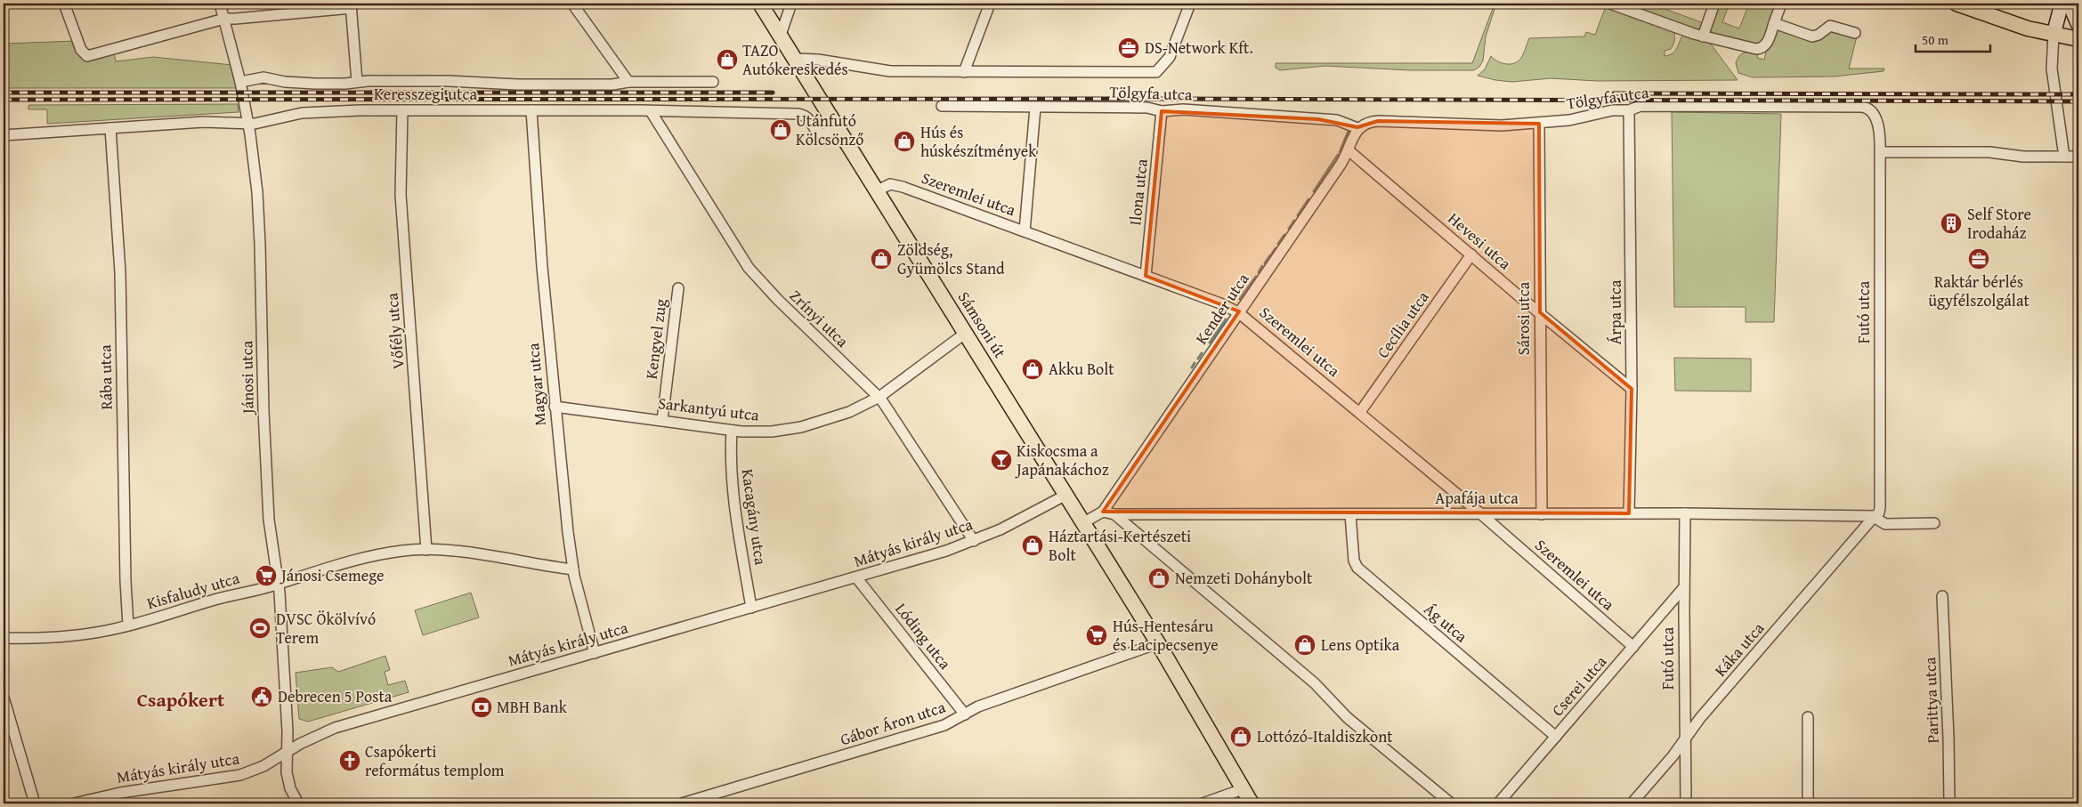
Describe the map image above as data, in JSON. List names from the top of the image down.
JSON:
{
  "streets": {
    "main road": ["Sámsoni út"],
    "street": [
      "Tölgyfa utca",
      "Keresszegi utca",
      "Ilona utca",
      "Szeremlei utca",
      "Hevesi utca",
      "Kender utca",
      "Árpa utca",
      "Futó utca",
      "Zrínyi utca",
      "Sárosi utca",
      "Cecília utca",
      "Vőfély utca",
      "Kengyel zug",
      "Rába utca",
      "Jánosi utca",
      "Magyar utca",
      "Sarkantyú utca",
      "Apafája utca",
      "Kacagány utca",
      "Mátyás király utca",
      "Kisfaludy utca",
      "Ág utca",
      "Lóding utca",
      "Káka utca",
      "Cserei utca",
      "Parittya utca",
      "Gábor Áron utca"
    ]
  },
  "crossings": [
    ["Tölgyfa utca", "Ilona utca"],
    ["Tölgyfa utca", "Kender utca"],
    ["Tölgyfa utca", "Árpa utca"],
    ["Tölgyfa utca", "Futó utca"],
    ["Tölgyfa utca", "Sárosi utca"],
    ["Keresszegi utca", "Zrínyi utca"],
    ["Keresszegi utca", "Sámsoni út"],
    ["Keresszegi utca", "Vőfély utca"],
    ["Keresszegi utca", "Rába utca"],
    ["Keresszegi utca", "Jánosi utca"],
    ["Keresszegi utca", "Magyar utca"],
    ["Ilona utca", "Szeremlei utca"],
    ["Szeremlei utca", "Kender utca"],
    ["Szeremlei utca", "Sámsoni út"],
    ["Szeremlei utca", "Cecília utca"],
    ["Szeremlei utca", "Apafája utca"],
    ["Szeremlei utca", "Cserei utca"],
    ["Hevesi utca", "Kender utca"],
    ["Hevesi utca", "Árpa utca"],
    ["Hevesi utca", "Sárosi utca"],
    ["Hevesi utca", "Cecília utca"],
    ["Kender utca", "Apafája utca"],
    ["Árpa utca", "Apafája utca"],
    ["Futó utca", "Apafája utca"],
    ["Futó utca", "Káka utca"],
    ["Futó utca", "Cserei utca"],
    ["Zrínyi utca", "Sarkantyú utca"],
    ["Zrínyi utca", "Mátyás király utca"],
    ["Sárosi utca", "Apafája utca"],
    ["Sámsoni út", "Sarkantyú utca"],
    ["Sámsoni út", "Mátyás király utca"],
    ["Sámsoni út", "Gábor Áron utca"],
    ["Vőfély utca", "Kisfaludy utca"],
    ["Kengyel zug", "Sarkantyú utca"],
    ["Rába utca", "Kisfaludy utca"],
    ["Jánosi utca", "Mátyás király utca"],
    ["Jánosi utca", "Kisfaludy utca"],
    ["Magyar utca", "Sarkantyú utca"],
    ["Magyar utca", "Mátyás király utca"],
    ["Magyar utca", "Kisfaludy utca"],
    ["Sarkantyú utca", "Kacagány utca"],
    ["Apafája utca", "Ág utca"],
    ["Apafája utca", "Káka utca"],
    ["Kacagány utca", "Mátyás király utca"],
    ["Mátyás király utca", "Lóding utca"],
    ["Ág utca", "Cserei utca"],
    ["Lóding utca", "Gábor Áron utca"]
  ],
  "districts": ["Csapókert"],
  "places": {
    "office": ["DS-Network Kft.", "Raktár bérlés ügyfélszolgálat"],
    "shop": [
      "TAZO Autókereskedés",
      "Utánfutó Kölcsönző",
      "Hús és húskészítmények",
      "Zöldség, Gyümölcs Stand",
      "Akku Bolt",
      "Háztartási-Kertészeti Bolt",
      "Nemzeti Dohánybolt",
      "Lens Optika",
      "Lottózó-Italdiszkont"
    ],
    "building": ["Self Store Irodaház"],
    "bar": ["Kiskocsma a Japánakáchoz"],
    "supermarket": ["Jánosi Csemege", "Hús-Hentesáru és Lacipecsenye"],
    "sports": ["DVSC Ökölvívó Terem"],
    "public building": ["Debrecen 5 Posta"],
    "bank": ["MBH Bank"],
    "church": ["Csapókerti református templom"]
  },
  "scale_bar": "50 m"
}
